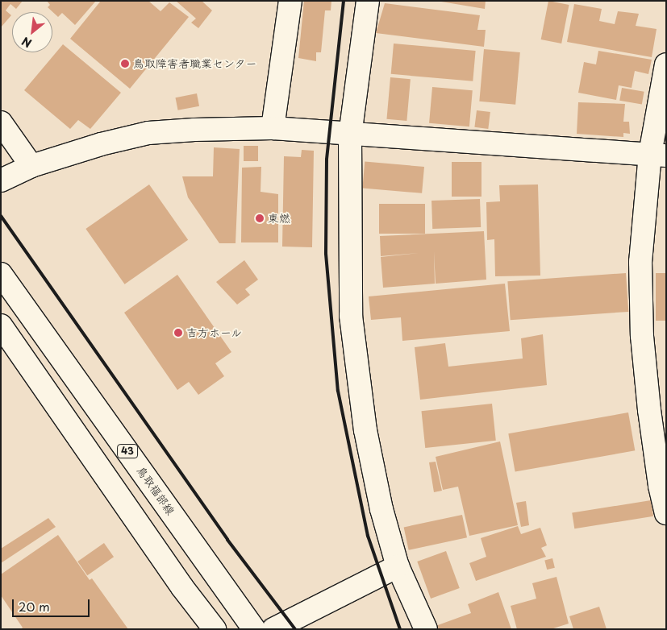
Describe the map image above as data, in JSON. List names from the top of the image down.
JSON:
{
  "streets": {
    "street": ["43", "鳥取福部線"]
  },
  "places": ["鳥取障害者職業センター", "東燃", "吉方ホール"],
  "scale_bar": "20 m",
  "north": "bottom left"
}
